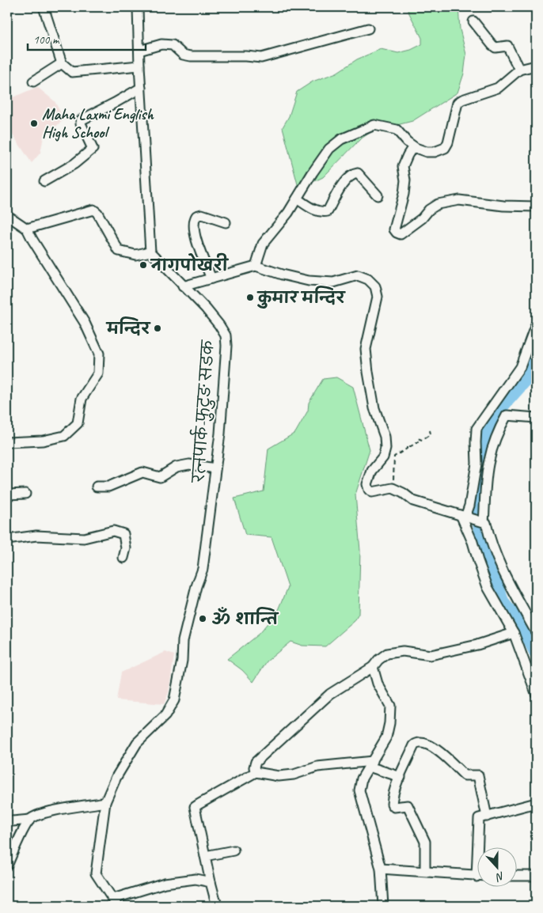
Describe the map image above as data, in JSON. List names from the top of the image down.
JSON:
{
  "streets": {
    "street": ["रत्नपार्क-फुटुङ सडक"]
  },
  "places": [
    "Maha Laxmi English High School",
    "नागपोखरी",
    "कुमार मन्दिर",
    "मन्दिर",
    "ॐ शान्ति"
  ],
  "scale_bar": "100 m",
  "north": "bottom"
}
